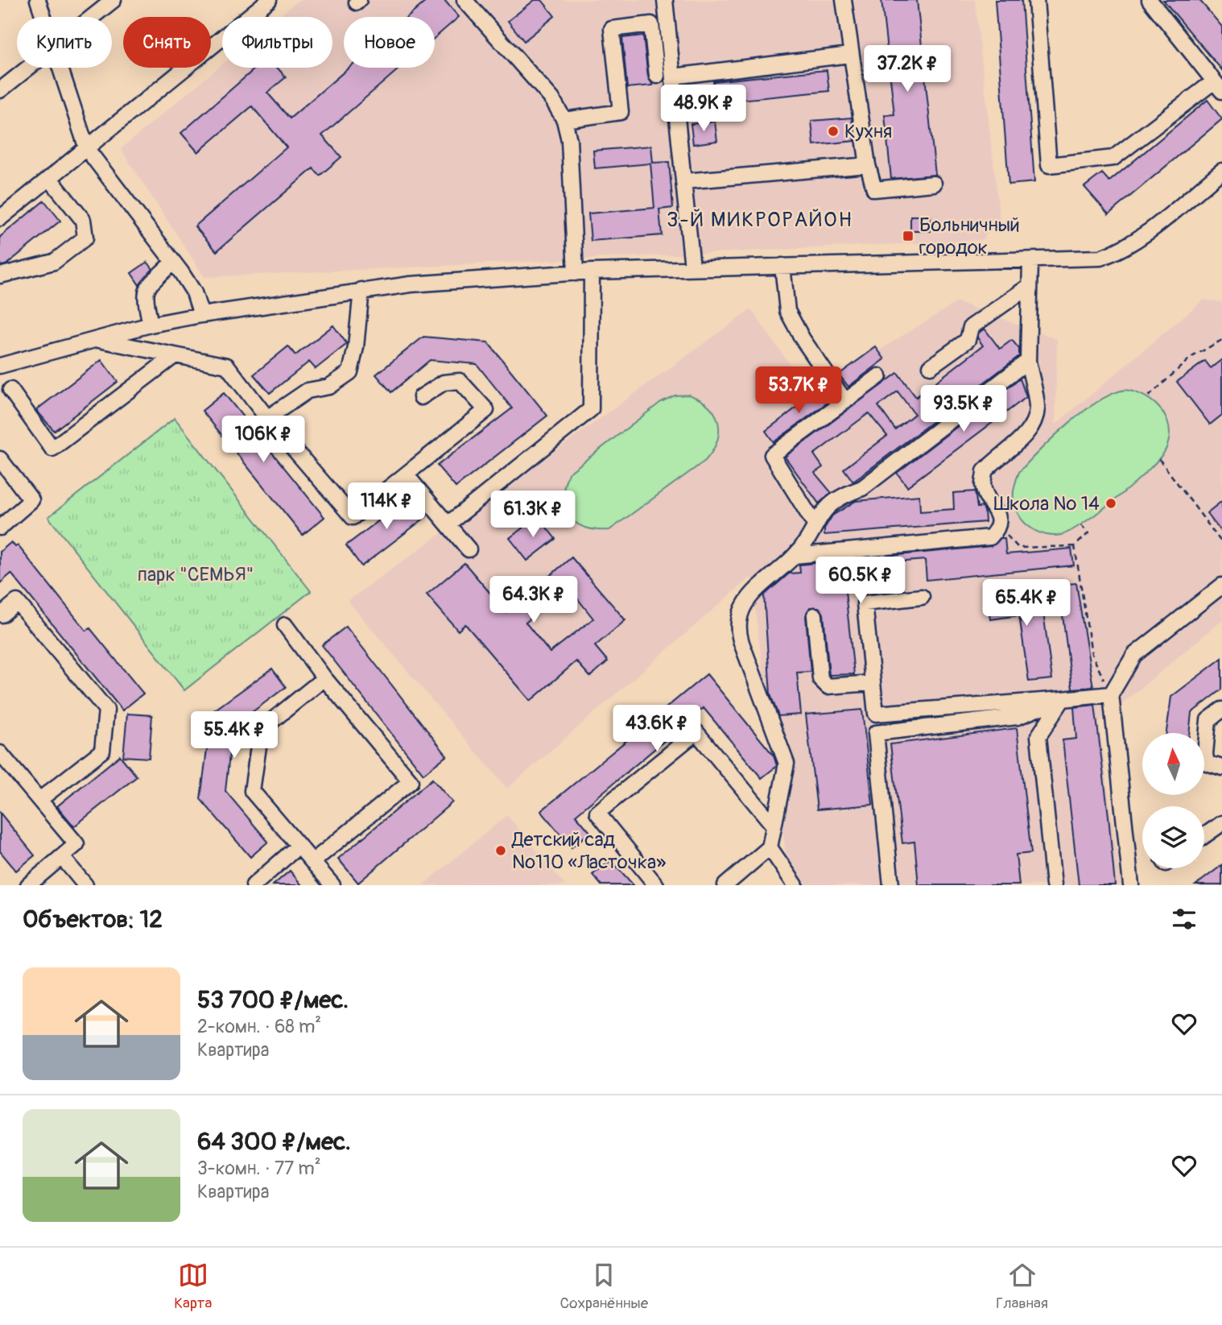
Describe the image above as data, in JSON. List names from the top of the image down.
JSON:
{
  "districts": ["3-Й МИКРОРАЙОН"],
  "parks": ["парк \"СЕМЬЯ\""],
  "places": {
    "other": ["Кухня", "Школа № 14", "Детский сад №110 «Ласточка»"],
    "transit": ["Больничный городок"]
  },
  "north": "top",
  "page": {
    "chip": [
      "Купить",
      "Снять",
      "Фильтры",
      "Новое"
    ],
    "price": [
      "37.2K ₽",
      "48.9K ₽",
      "53.7K ₽",
      "93.5K ₽",
      "106K ₽",
      "114K ₽",
      "61.3K ₽",
      "60.5K ₽",
      "64.3K ₽",
      "65.4K ₽",
      "43.6K ₽",
      "55.4K ₽"
    ],
    "heading": "Объектов: 12",
    "list": [
      {
        "name": "53 700 ₽/мес.",
        "note": "2-комн. · 68 m² · Квартира"
      },
      {
        "name": "64 300 ₽/мес.",
        "note": "3-комн. · 77 m² · Квартира"
      }
    ],
    "tabs": ["Карта", "Сохранённые", "Главная"]
  }
}
